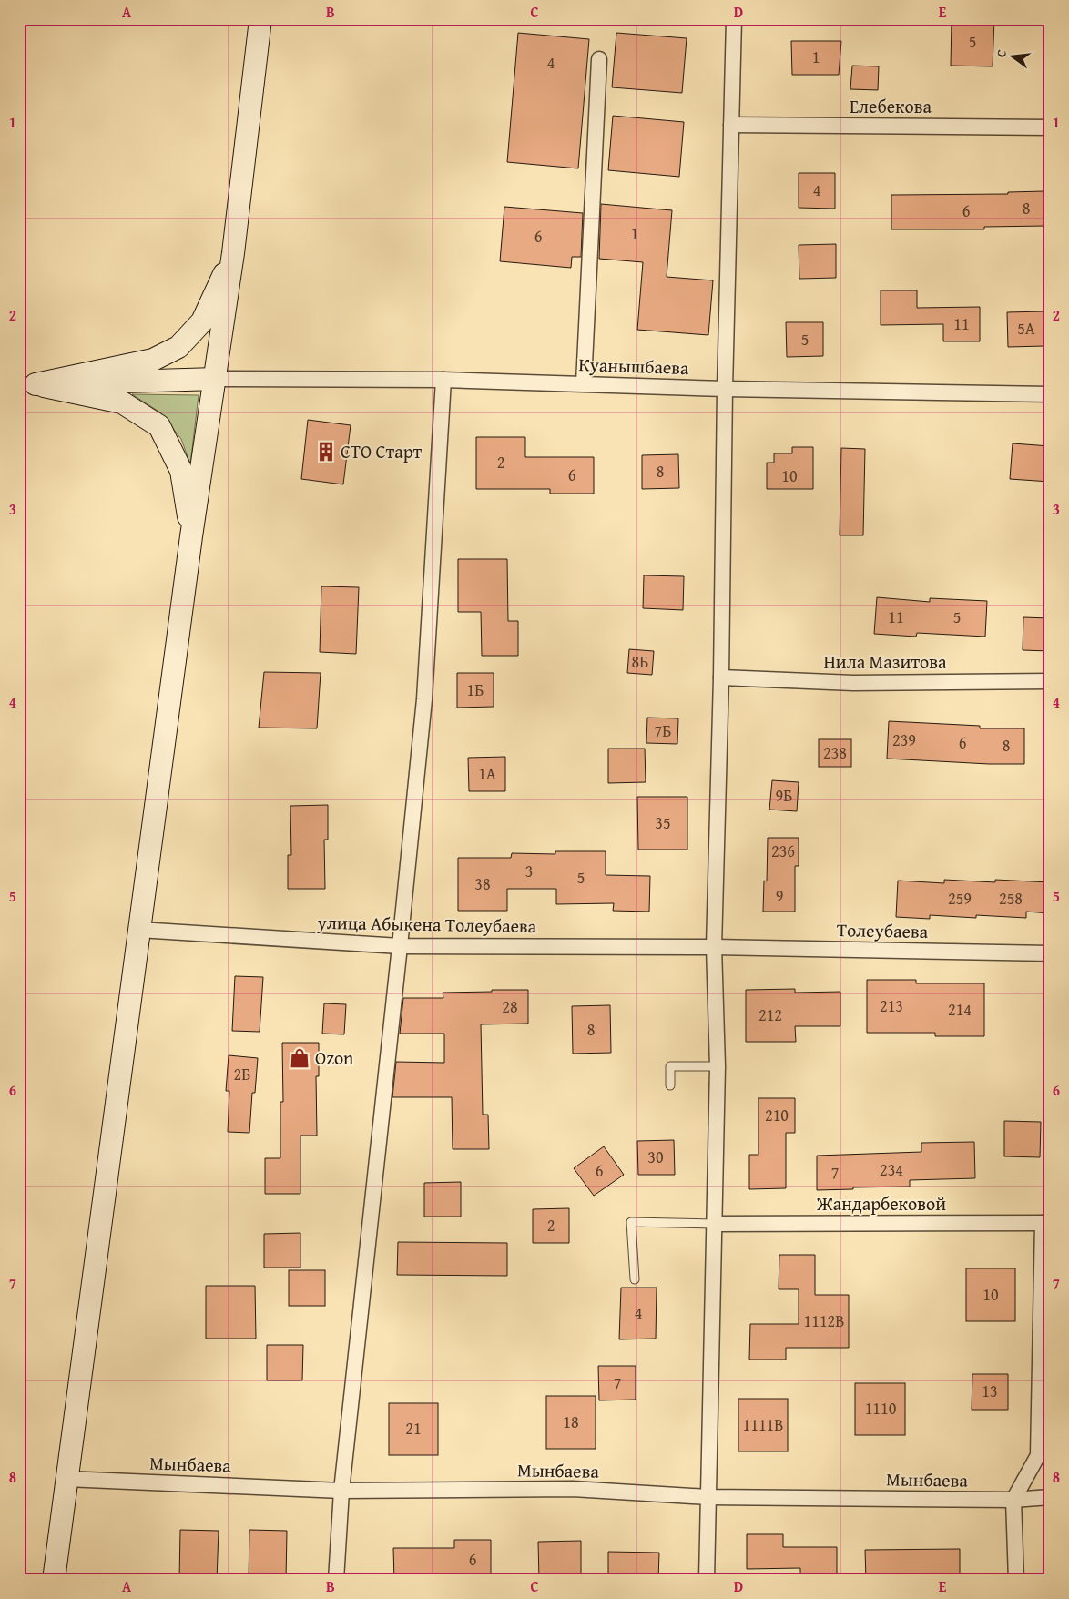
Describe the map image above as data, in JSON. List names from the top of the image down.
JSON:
{
  "streets": {
    "street": [
      "Елебекова",
      "Куанышбаева",
      "Нила Мазитова",
      "улица Абыкена Толеубаева",
      "Толеубаева",
      "Жандарбековой",
      "Мынбаева"
    ]
  },
  "crossings": [
    ["улица Абыкена Толеубаева", "Толеубаева"]
  ],
  "places": {
    "building": ["СТО Старт"],
    "shop": ["Ozon"]
  },
  "house_numbers": [
    "5",
    "1",
    "4",
    "4",
    "8",
    "6",
    "1",
    "6",
    "11",
    "5А",
    "5",
    "2",
    "8",
    "6",
    "10",
    "11",
    "5",
    "8Б",
    "1Б",
    "7Б",
    "239",
    "6",
    "8",
    "238",
    "1А",
    "9Б",
    "35",
    "236",
    "3",
    "5",
    "38",
    "9",
    "259",
    "258",
    "213",
    "28",
    "214",
    "212",
    "8",
    "2Б",
    "210",
    "30",
    "234",
    "6",
    "7",
    "2",
    "10",
    "4",
    "1112В",
    "7",
    "13",
    "1110",
    "18",
    "1111В",
    "21",
    "6"
  ],
  "north": "left",
  "grid": {
    "columns": [
      "A",
      "B",
      "C",
      "D",
      "E"
    ],
    "rows": [
      "1",
      "2",
      "3",
      "4",
      "5",
      "6",
      "7",
      "8"
    ]
  }
}
